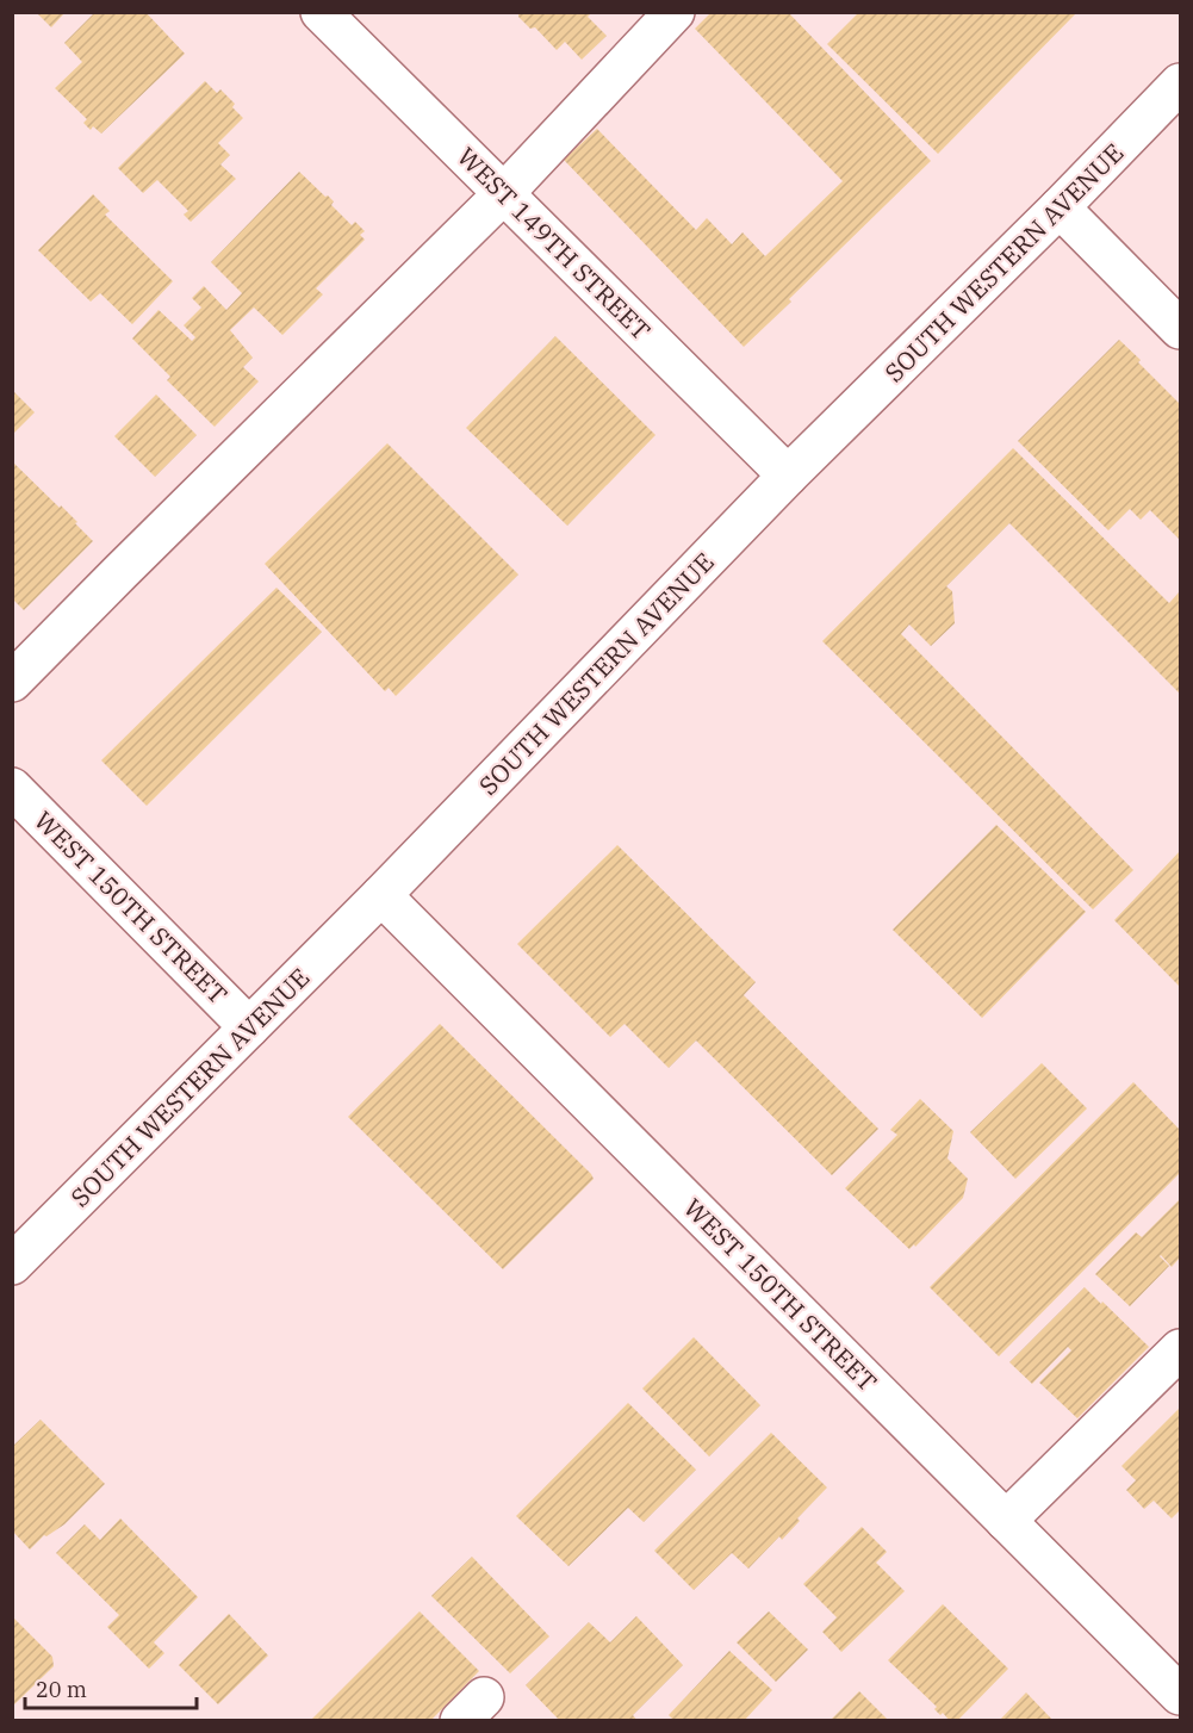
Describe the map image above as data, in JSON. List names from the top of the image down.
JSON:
{
  "streets": {
    "street": ["WEST 149TH STREET", "SOUTH WESTERN AVENUE", "WEST 150TH STREET"]
  },
  "crossings": [
    ["WEST 149TH STREET", "SOUTH WESTERN AVENUE"],
    ["SOUTH WESTERN AVENUE", "WEST 150TH STREET"]
  ],
  "scale_bar": "20 m"
}
